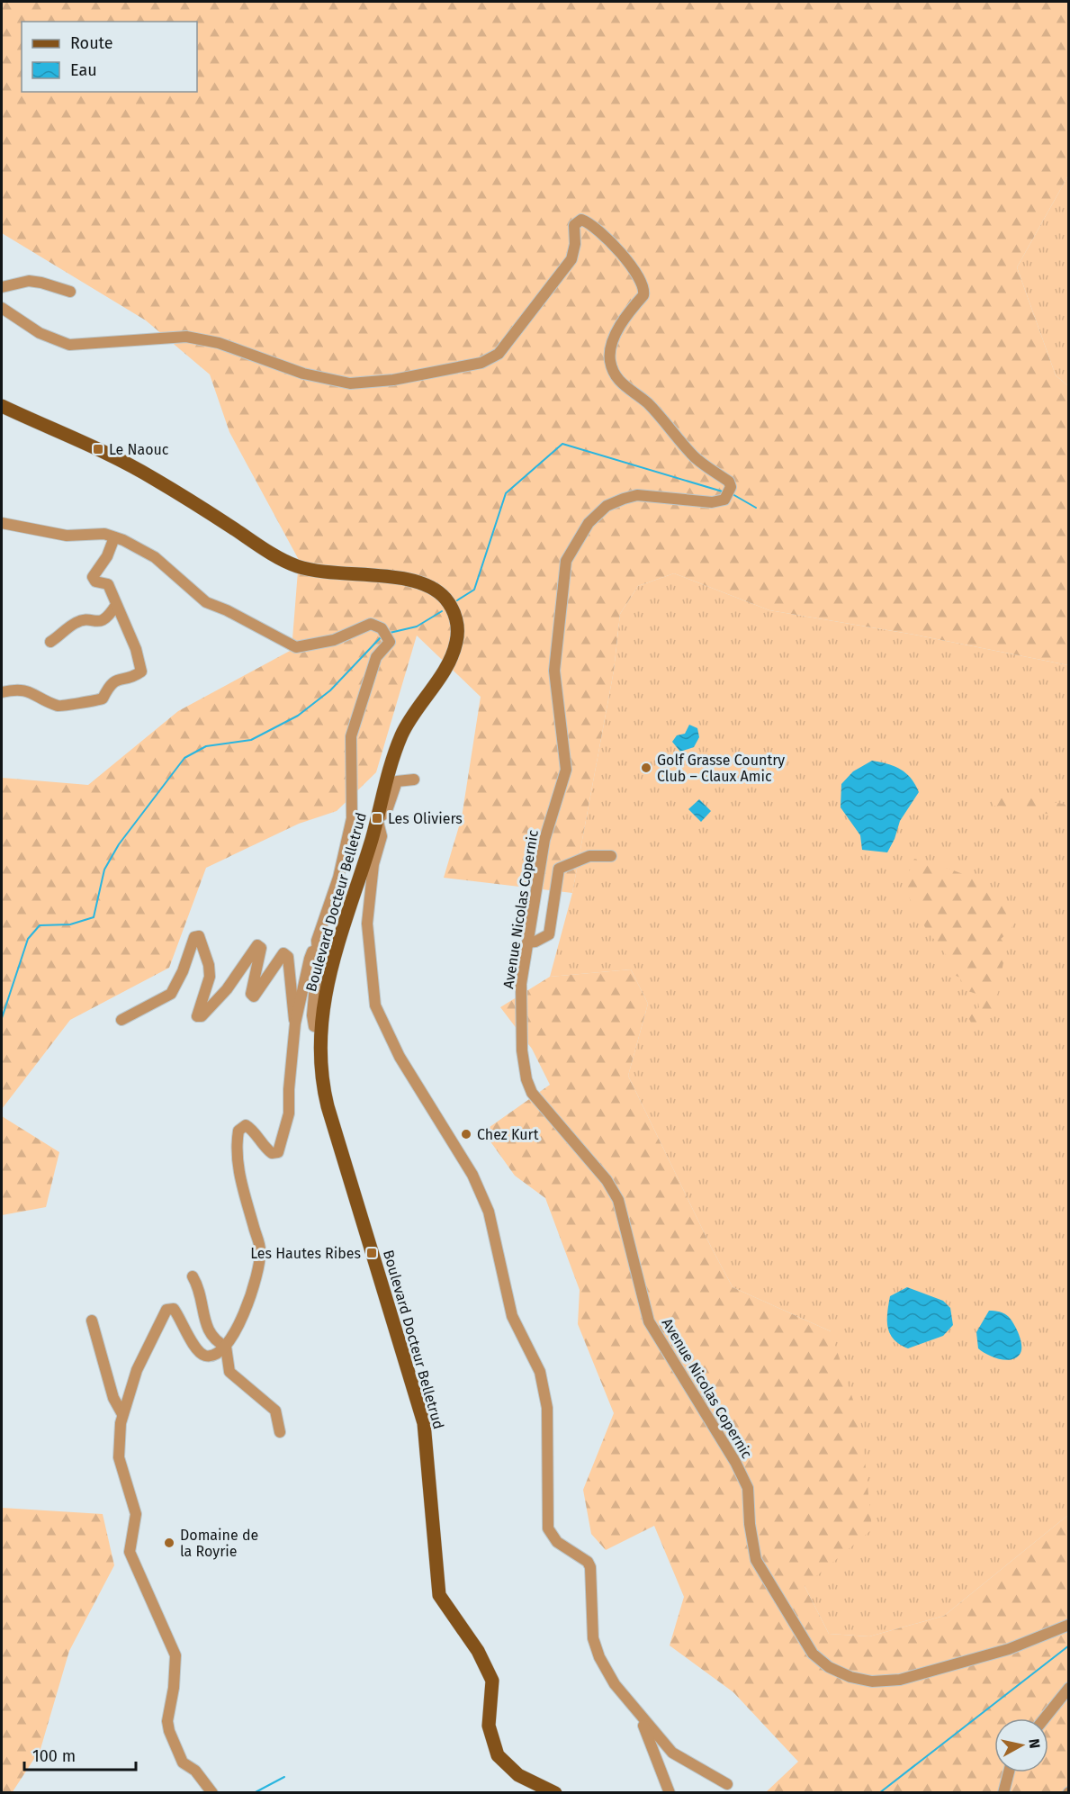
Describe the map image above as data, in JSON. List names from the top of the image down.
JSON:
{
  "streets": {
    "main road": ["Boulevard Docteur Belletrud"],
    "street": ["Avenue Nicolas Copernic"]
  },
  "places": {
    "transit": ["Le Naouc", "Les Oliviers", "Les Hautes Ribes"],
    "other": ["Golf Grasse Country Club – Claux Amic", "Chez Kurt", "Domaine de la Royrie"]
  },
  "legend": ["Route", "Eau"],
  "scale_bar": "100 m",
  "north": "right"
}
